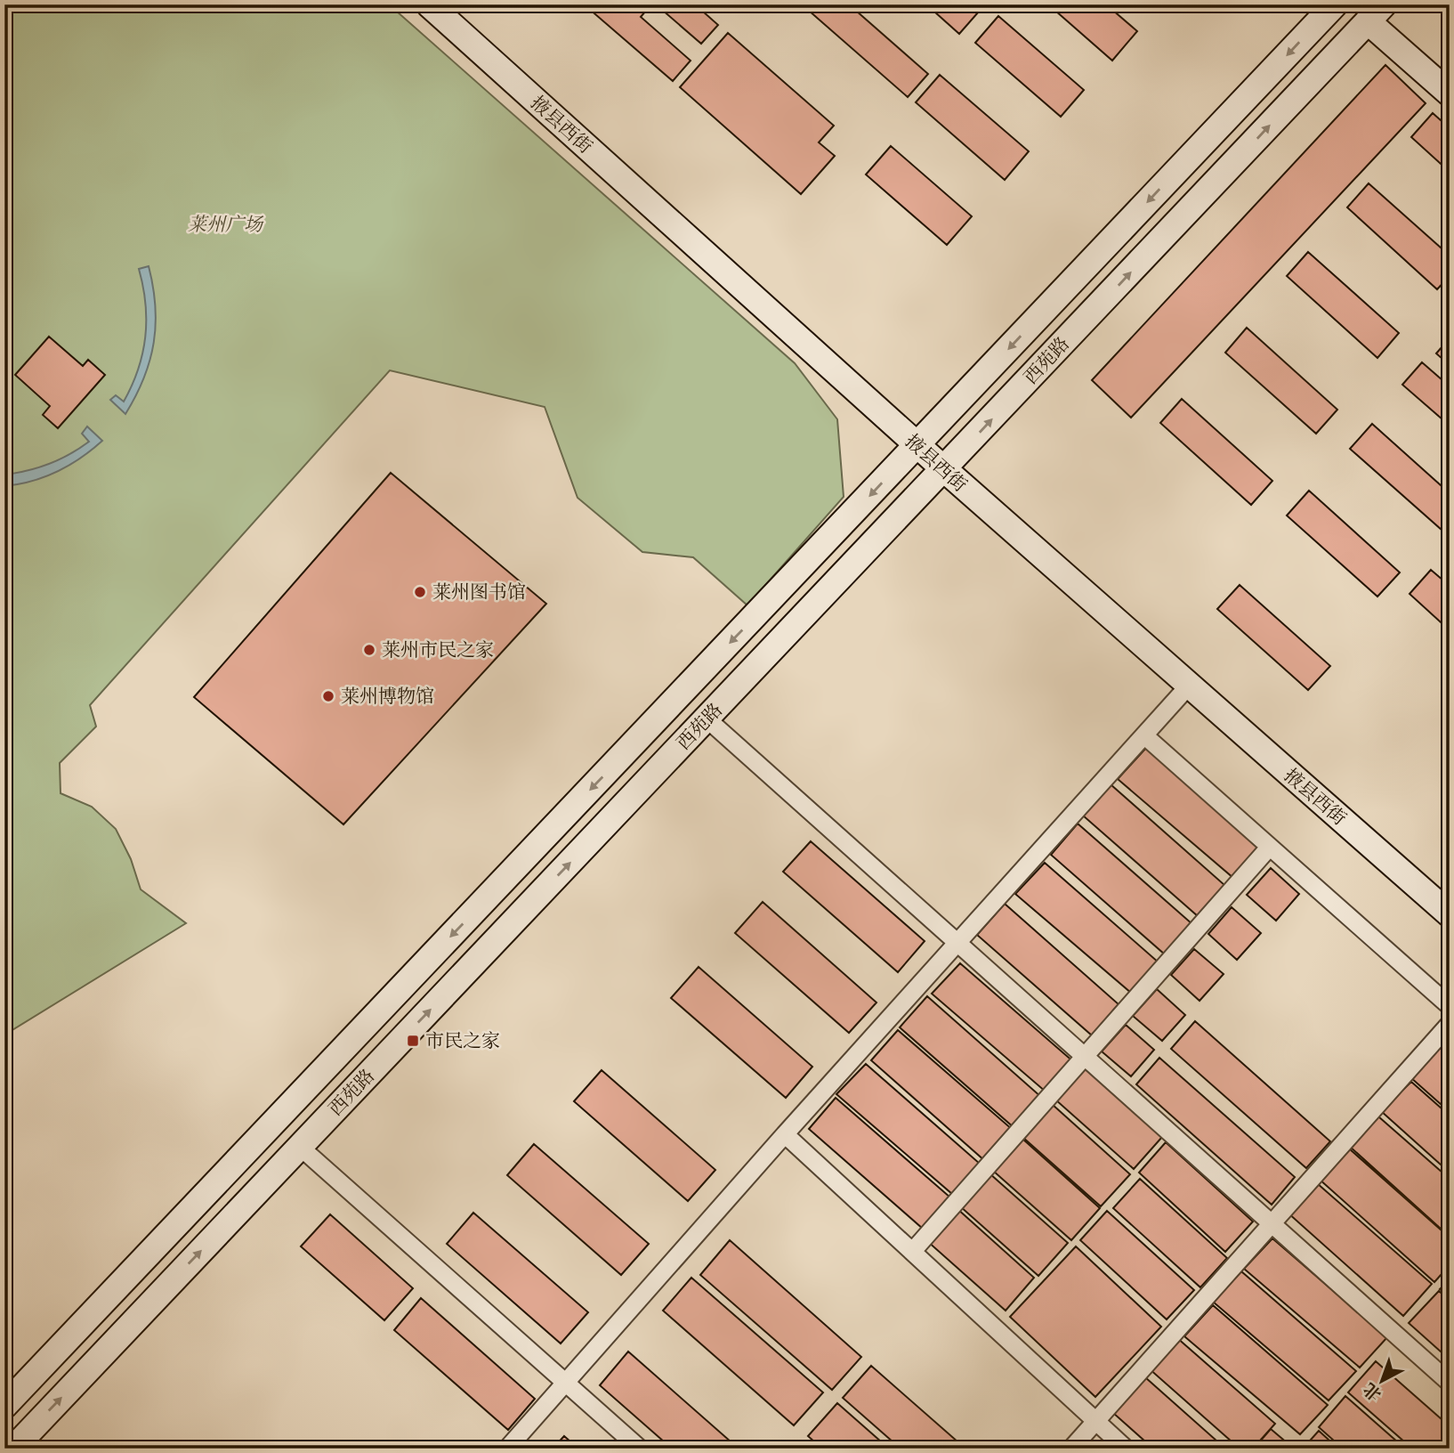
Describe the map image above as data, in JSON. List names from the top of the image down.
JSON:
{
  "streets": {
    "main road": ["掖县西街", "西苑路"]
  },
  "crossings": [
    ["掖县西街", "西苑路"]
  ],
  "parks": ["莱州广场"],
  "places": {
    "other": ["莱州图书馆", "莱州市民之家", "莱州博物馆"],
    "transit": ["市民之家"]
  },
  "north": "bottom left"
}
